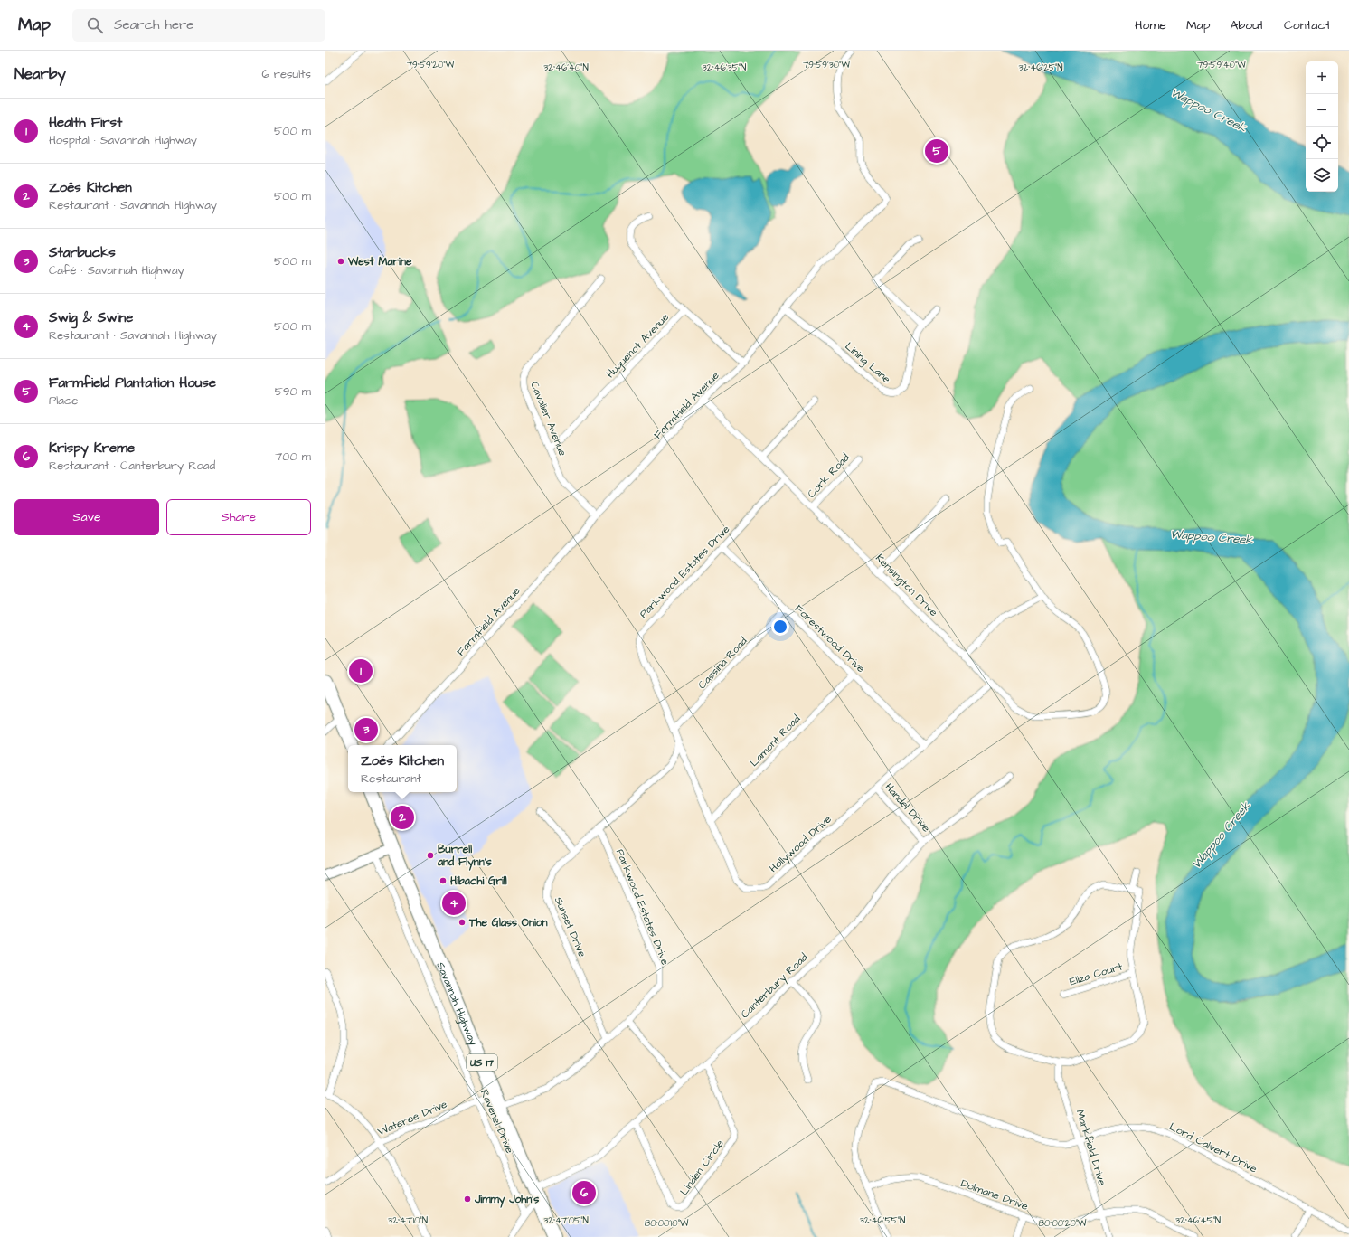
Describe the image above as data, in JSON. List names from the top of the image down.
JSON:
{
  "streets": {
    "highway": ["Savannah Highway", "US 17"],
    "street": [
      "Huguenot Avenue",
      "Lining Lane",
      "Farmfield Avenue",
      "Cavalier Avenue",
      "Cork Road",
      "Parkwood Estates Drive",
      "Kensington Drive",
      "Forestwood Drive",
      "Cassina Road",
      "Lamont Road",
      "Handel Drive",
      "Hollywood Drive",
      "Sunset Drive",
      "Eliza Court",
      "Canterbury Road",
      "Wateree Drive",
      "Ravenel Drive",
      "Markfield Drive",
      "Lord Calvert Drive",
      "Linden Circle",
      "Dolmane Drive"
    ]
  },
  "crossings": [
    ["Huguenot Avenue", "Farmfield Avenue"],
    ["Huguenot Avenue", "Cavalier Avenue"],
    ["Lining Lane", "Farmfield Avenue"],
    ["Farmfield Avenue", "Cavalier Avenue"],
    ["Farmfield Avenue", "Kensington Drive"],
    ["Cork Road", "Kensington Drive"],
    ["Parkwood Estates Drive", "Kensington Drive"],
    ["Parkwood Estates Drive", "Forestwood Drive"],
    ["Parkwood Estates Drive", "Cassina Road"],
    ["Parkwood Estates Drive", "Hollywood Drive"],
    ["Parkwood Estates Drive", "Sunset Drive"],
    ["Parkwood Estates Drive", "Savannah Highway"],
    ["Kensington Drive", "Hollywood Drive"],
    ["Forestwood Drive", "Cassina Road"],
    ["Forestwood Drive", "Lamont Road"],
    ["Forestwood Drive", "Hollywood Drive"],
    ["Cassina Road", "Hollywood Drive"],
    ["Lamont Road", "Hollywood Drive"],
    ["Handel Drive", "Hollywood Drive"],
    ["Handel Drive", "Canterbury Road"],
    ["Hollywood Drive", "Sunset Drive"],
    ["Canterbury Road", "Savannah Highway"],
    ["Canterbury Road", "Linden Circle"],
    ["Savannah Highway", "Wateree Drive"],
    ["Wateree Drive", "Ravenel Drive"],
    ["Markfield Drive", "Lord Calvert Drive"],
    ["Markfield Drive", "Dolmane Drive"],
    ["Lord Calvert Drive", "Dolmane Drive"]
  ],
  "water": ["Wappoo Creek"],
  "places": [
    "West Marine",
    "Burrell and Flynn's",
    "Hibachi Grill",
    "The Glass Onion",
    "Jimmy John's"
  ],
  "page": {
    "header": "Map",
    "search": "Search here",
    "nav": [
      "Home",
      "Map",
      "About",
      "Contact"
    ],
    "heading": ["Nearby", "6 results"],
    "map_buttons": ["+", "−"],
    "list": [
      {
        "mark": "1",
        "name": "Health First",
        "note": "Hospital · Savannah Highway",
        "value": "500 m"
      },
      {
        "mark": "2",
        "name": "Zoës Kitchen",
        "note": "Restaurant · Savannah Highway",
        "value": "500 m"
      },
      {
        "mark": "3",
        "name": "Starbucks",
        "note": "Café · Savannah Highway",
        "value": "500 m"
      },
      {
        "mark": "4",
        "name": "Swig & Swine",
        "note": "Restaurant · Savannah Highway",
        "value": "500 m"
      },
      {
        "mark": "5",
        "name": "Farmfield Plantation House",
        "note": "Place",
        "value": "590 m"
      },
      {
        "mark": "6",
        "name": "Krispy Kreme",
        "note": "Restaurant · Canterbury Road",
        "value": "700 m"
      }
    ],
    "pins": [
      "5",
      "1",
      "3",
      "2",
      "4",
      "6"
    ],
    "buttons": ["Save", "Share"],
    "popup": ["Zoës Kitchen", "Restaurant"]
  },
  "coordinates": [
    "79°59'20\"W",
    "79°59'30\"W",
    "79°59'40\"W",
    "32°46'40\"N",
    "32°46'35\"N",
    "32°46'25\"N",
    "32°47'10\"N",
    "32°47'05\"N",
    "32°46'55\"N",
    "32°46'45\"N",
    "80°00'10\"W",
    "80°00'20\"W"
  ]
}
